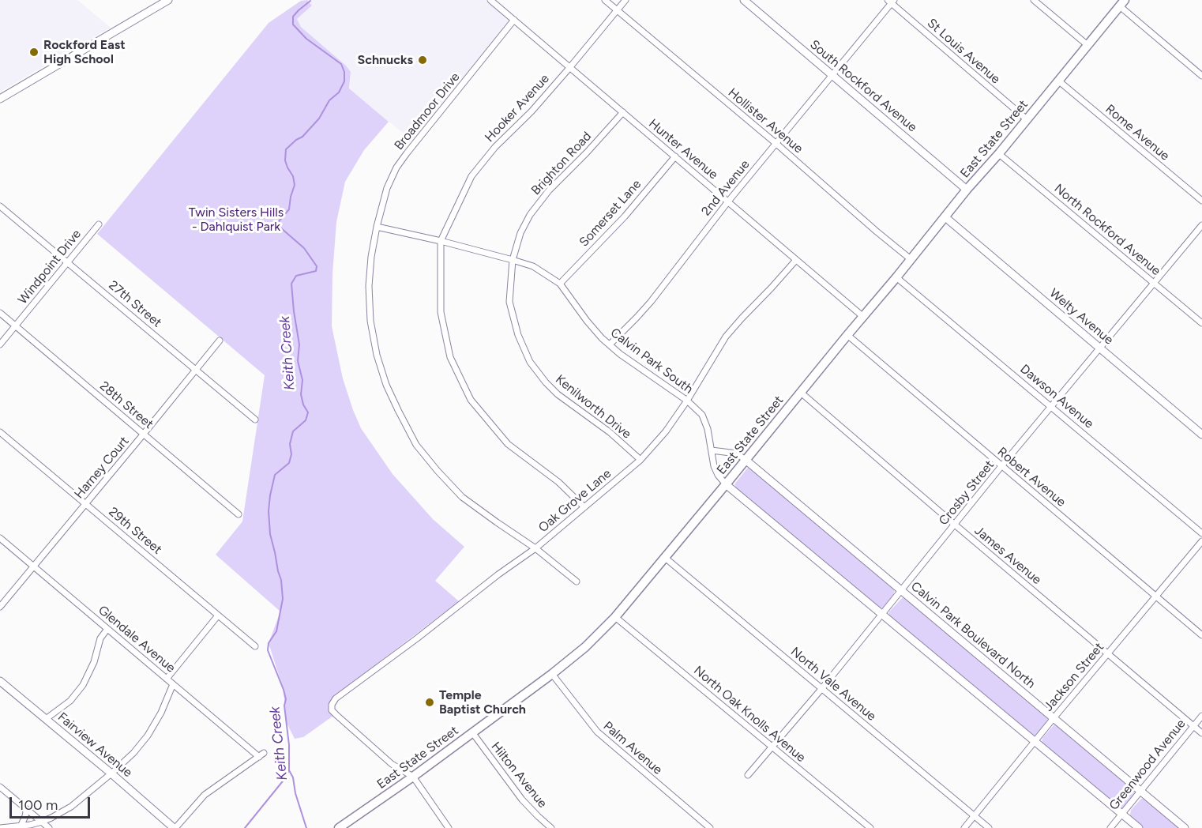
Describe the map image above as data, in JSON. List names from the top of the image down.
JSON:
{
  "streets": {
    "main road": ["East State Street"],
    "street": [
      "St Louis Avenue",
      "South Rockford Avenue",
      "Hooker Avenue",
      "Broadmoor Drive",
      "Hollister Avenue",
      "Rome Avenue",
      "Hunter Avenue",
      "Brighton Road",
      "2nd Avenue",
      "Somerset Lane",
      "North Rockford Avenue",
      "Windpoint Drive",
      "27th Street",
      "Welty Avenue",
      "Calvin Park South",
      "Dawson Avenue",
      "28th Street",
      "Kenilworth Drive",
      "Harney Court",
      "Robert Avenue",
      "Crosby Street",
      "Oak Grove Lane",
      "29th Street",
      "James Avenue",
      "Calvin Park Boulevard North",
      "Glendale Avenue",
      "Jackson Street",
      "North Vale Avenue",
      "North Oak Knolls Avenue",
      "Fairview Avenue",
      "Palm Avenue",
      "Greenwood Avenue",
      "Hilton Avenue"
    ]
  },
  "crossings": [
    ["St Louis Avenue", "East State Street"],
    ["St Louis Avenue", "2nd Avenue"],
    ["South Rockford Avenue", "East State Street"],
    ["South Rockford Avenue", "2nd Avenue"],
    ["Hooker Avenue", "Hollister Avenue"],
    ["Hooker Avenue", "Hunter Avenue"],
    ["Hooker Avenue", "Calvin Park South"],
    ["Broadmoor Drive", "Hunter Avenue"],
    ["Broadmoor Drive", "Calvin Park South"],
    ["Broadmoor Drive", "Oak Grove Lane"],
    ["Hollister Avenue", "East State Street"],
    ["Hollister Avenue", "2nd Avenue"],
    ["Rome Avenue", "East State Street"],
    ["East State Street", "Hunter Avenue"],
    ["East State Street", "North Rockford Avenue"],
    ["East State Street", "Welty Avenue"],
    ["East State Street", "Calvin Park South"],
    ["East State Street", "Dawson Avenue"],
    ["East State Street", "Robert Avenue"],
    ["East State Street", "Oak Grove Lane"],
    ["East State Street", "James Avenue"],
    ["East State Street", "Calvin Park Boulevard North"],
    ["East State Street", "North Vale Avenue"],
    ["East State Street", "North Oak Knolls Avenue"],
    ["East State Street", "Palm Avenue"],
    ["East State Street", "Hilton Avenue"],
    ["Hunter Avenue", "Brighton Road"],
    ["Hunter Avenue", "2nd Avenue"],
    ["Hunter Avenue", "Somerset Lane"],
    ["Hunter Avenue", "Oak Grove Lane"],
    ["Brighton Road", "Calvin Park South"],
    ["Brighton Road", "Kenilworth Drive"],
    ["2nd Avenue", "Calvin Park South"],
    ["Somerset Lane", "Calvin Park South"],
    ["North Rockford Avenue", "Crosby Street"],
    ["Windpoint Drive", "27th Street"],
    ["Windpoint Drive", "28th Street"],
    ["27th Street", "Harney Court"],
    ["Welty Avenue", "Crosby Street"],
    ["Calvin Park South", "Kenilworth Drive"],
    ["Calvin Park South", "Oak Grove Lane"],
    ["Dawson Avenue", "Crosby Street"],
    ["28th Street", "Harney Court"],
    ["Kenilworth Drive", "Oak Grove Lane"],
    ["Harney Court", "29th Street"],
    ["Harney Court", "Glendale Avenue"],
    ["Robert Avenue", "Crosby Street"],
    ["Robert Avenue", "Jackson Street"],
    ["Crosby Street", "James Avenue"],
    ["Crosby Street", "Calvin Park Boulevard North"],
    ["Crosby Street", "North Vale Avenue"],
    ["Crosby Street", "North Oak Knolls Avenue"],
    ["James Avenue", "Jackson Street"],
    ["James Avenue", "Greenwood Avenue"],
    ["Calvin Park Boulevard North", "Jackson Street"],
    ["Calvin Park Boulevard North", "Greenwood Avenue"],
    ["Glendale Avenue", "Fairview Avenue"],
    ["Jackson Street", "North Vale Avenue"]
  ],
  "water": ["Keith Creek"],
  "parks": ["Twin Sisters Hills - Dahlquist Park"],
  "places": ["Rockford East High School", "Schnucks", "Temple Baptist Church"],
  "scale_bar": "100 m"
}
